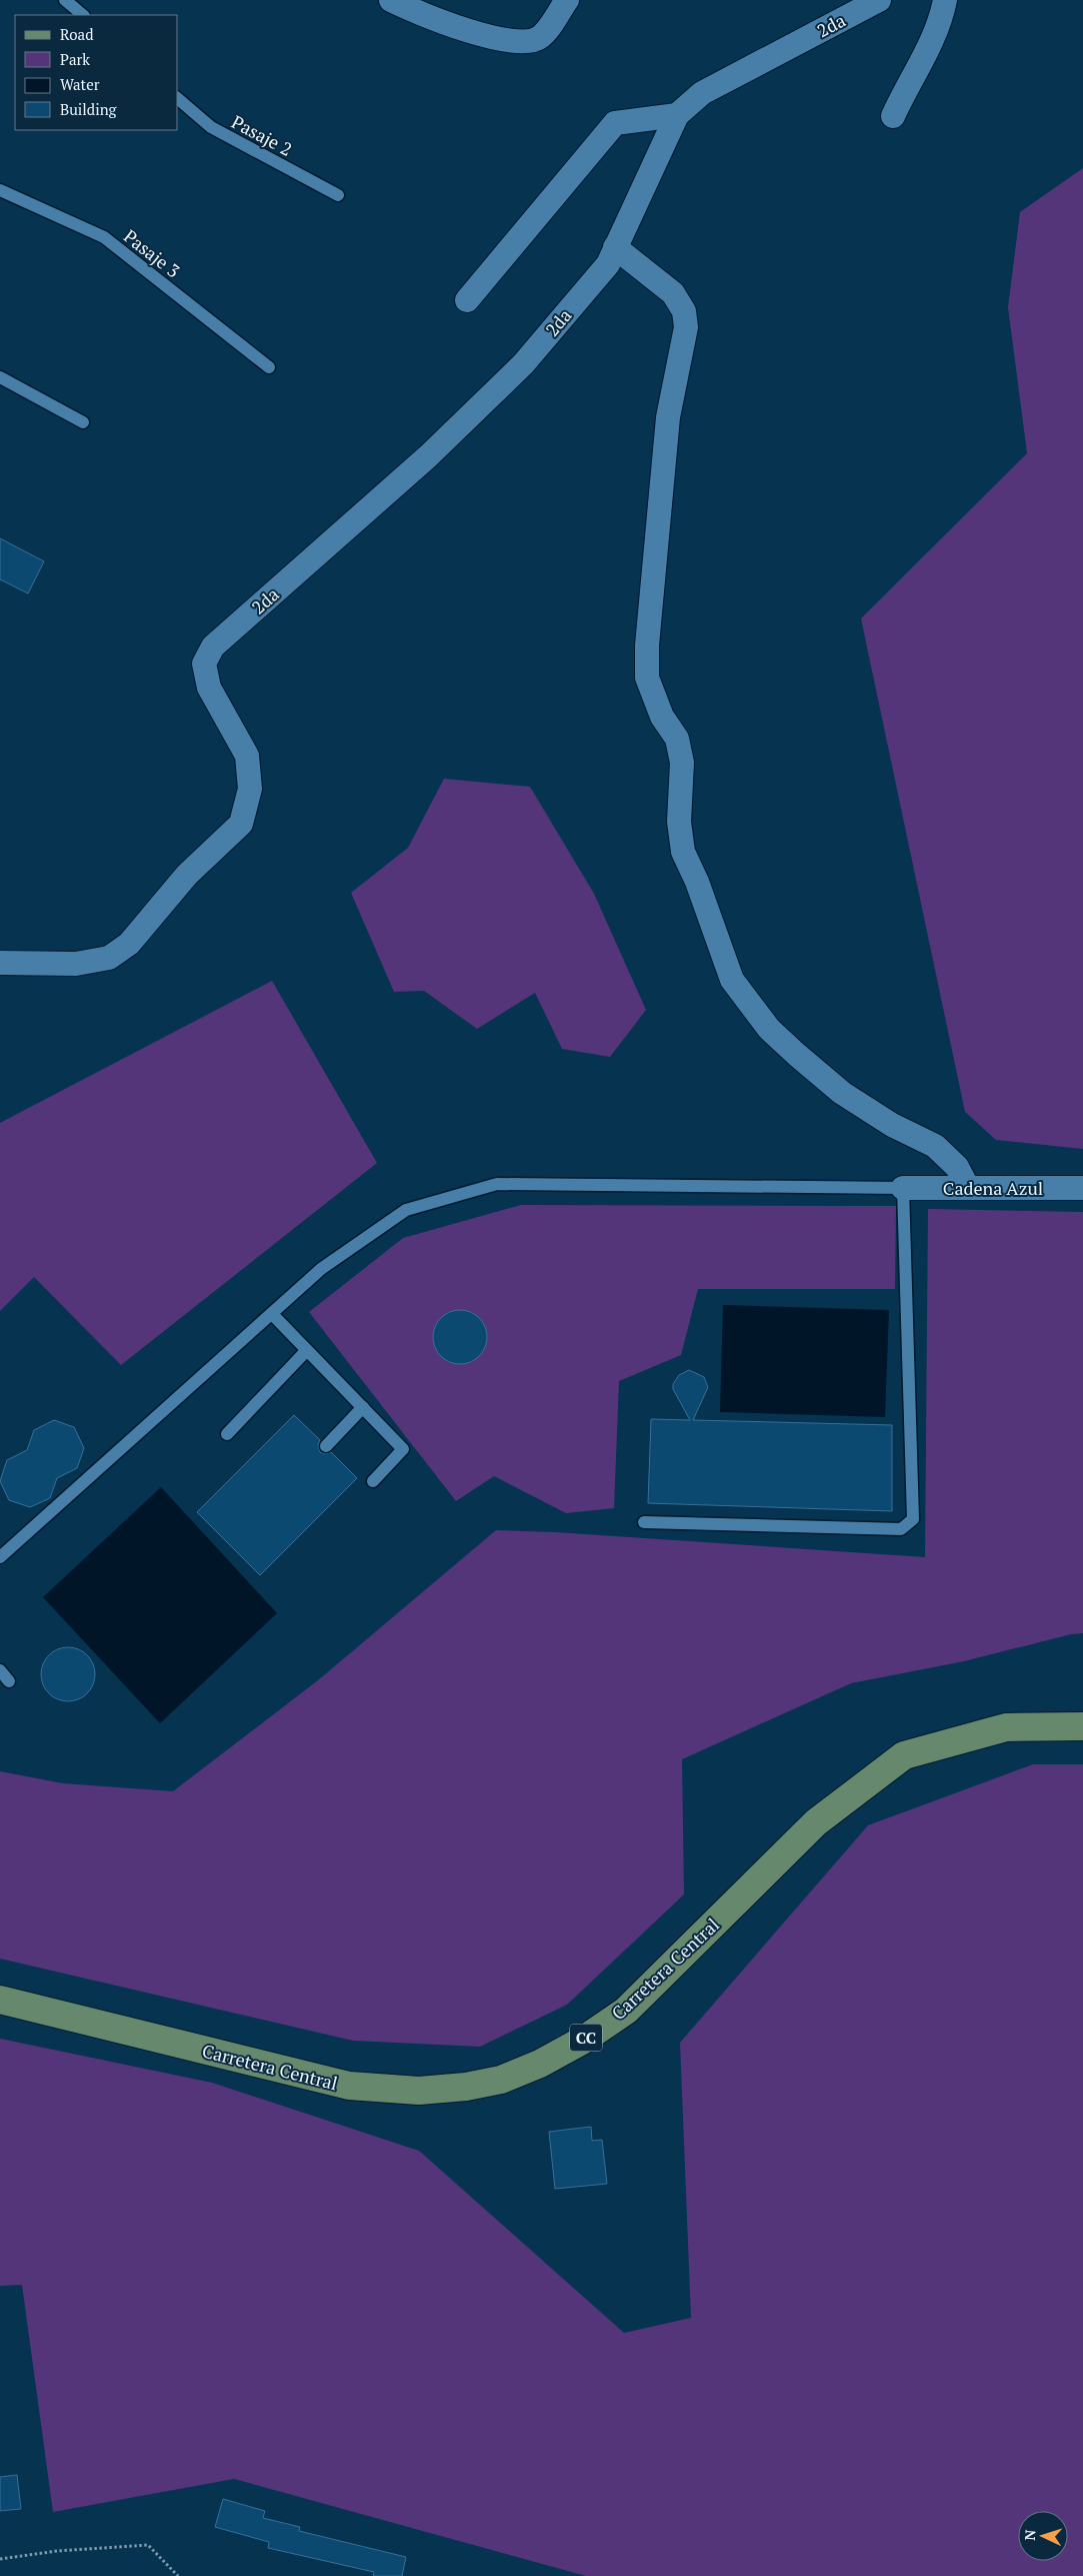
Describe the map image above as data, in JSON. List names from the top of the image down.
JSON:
{
  "streets": {
    "main road": ["Carretera Central", "CC"],
    "street": ["2da", "Cadena Azul"],
    "lane": ["Pasaje 2", "Pasaje 3"]
  },
  "legend": [
    "Road",
    "Park",
    "Water",
    "Building"
  ],
  "north": "left"
}
